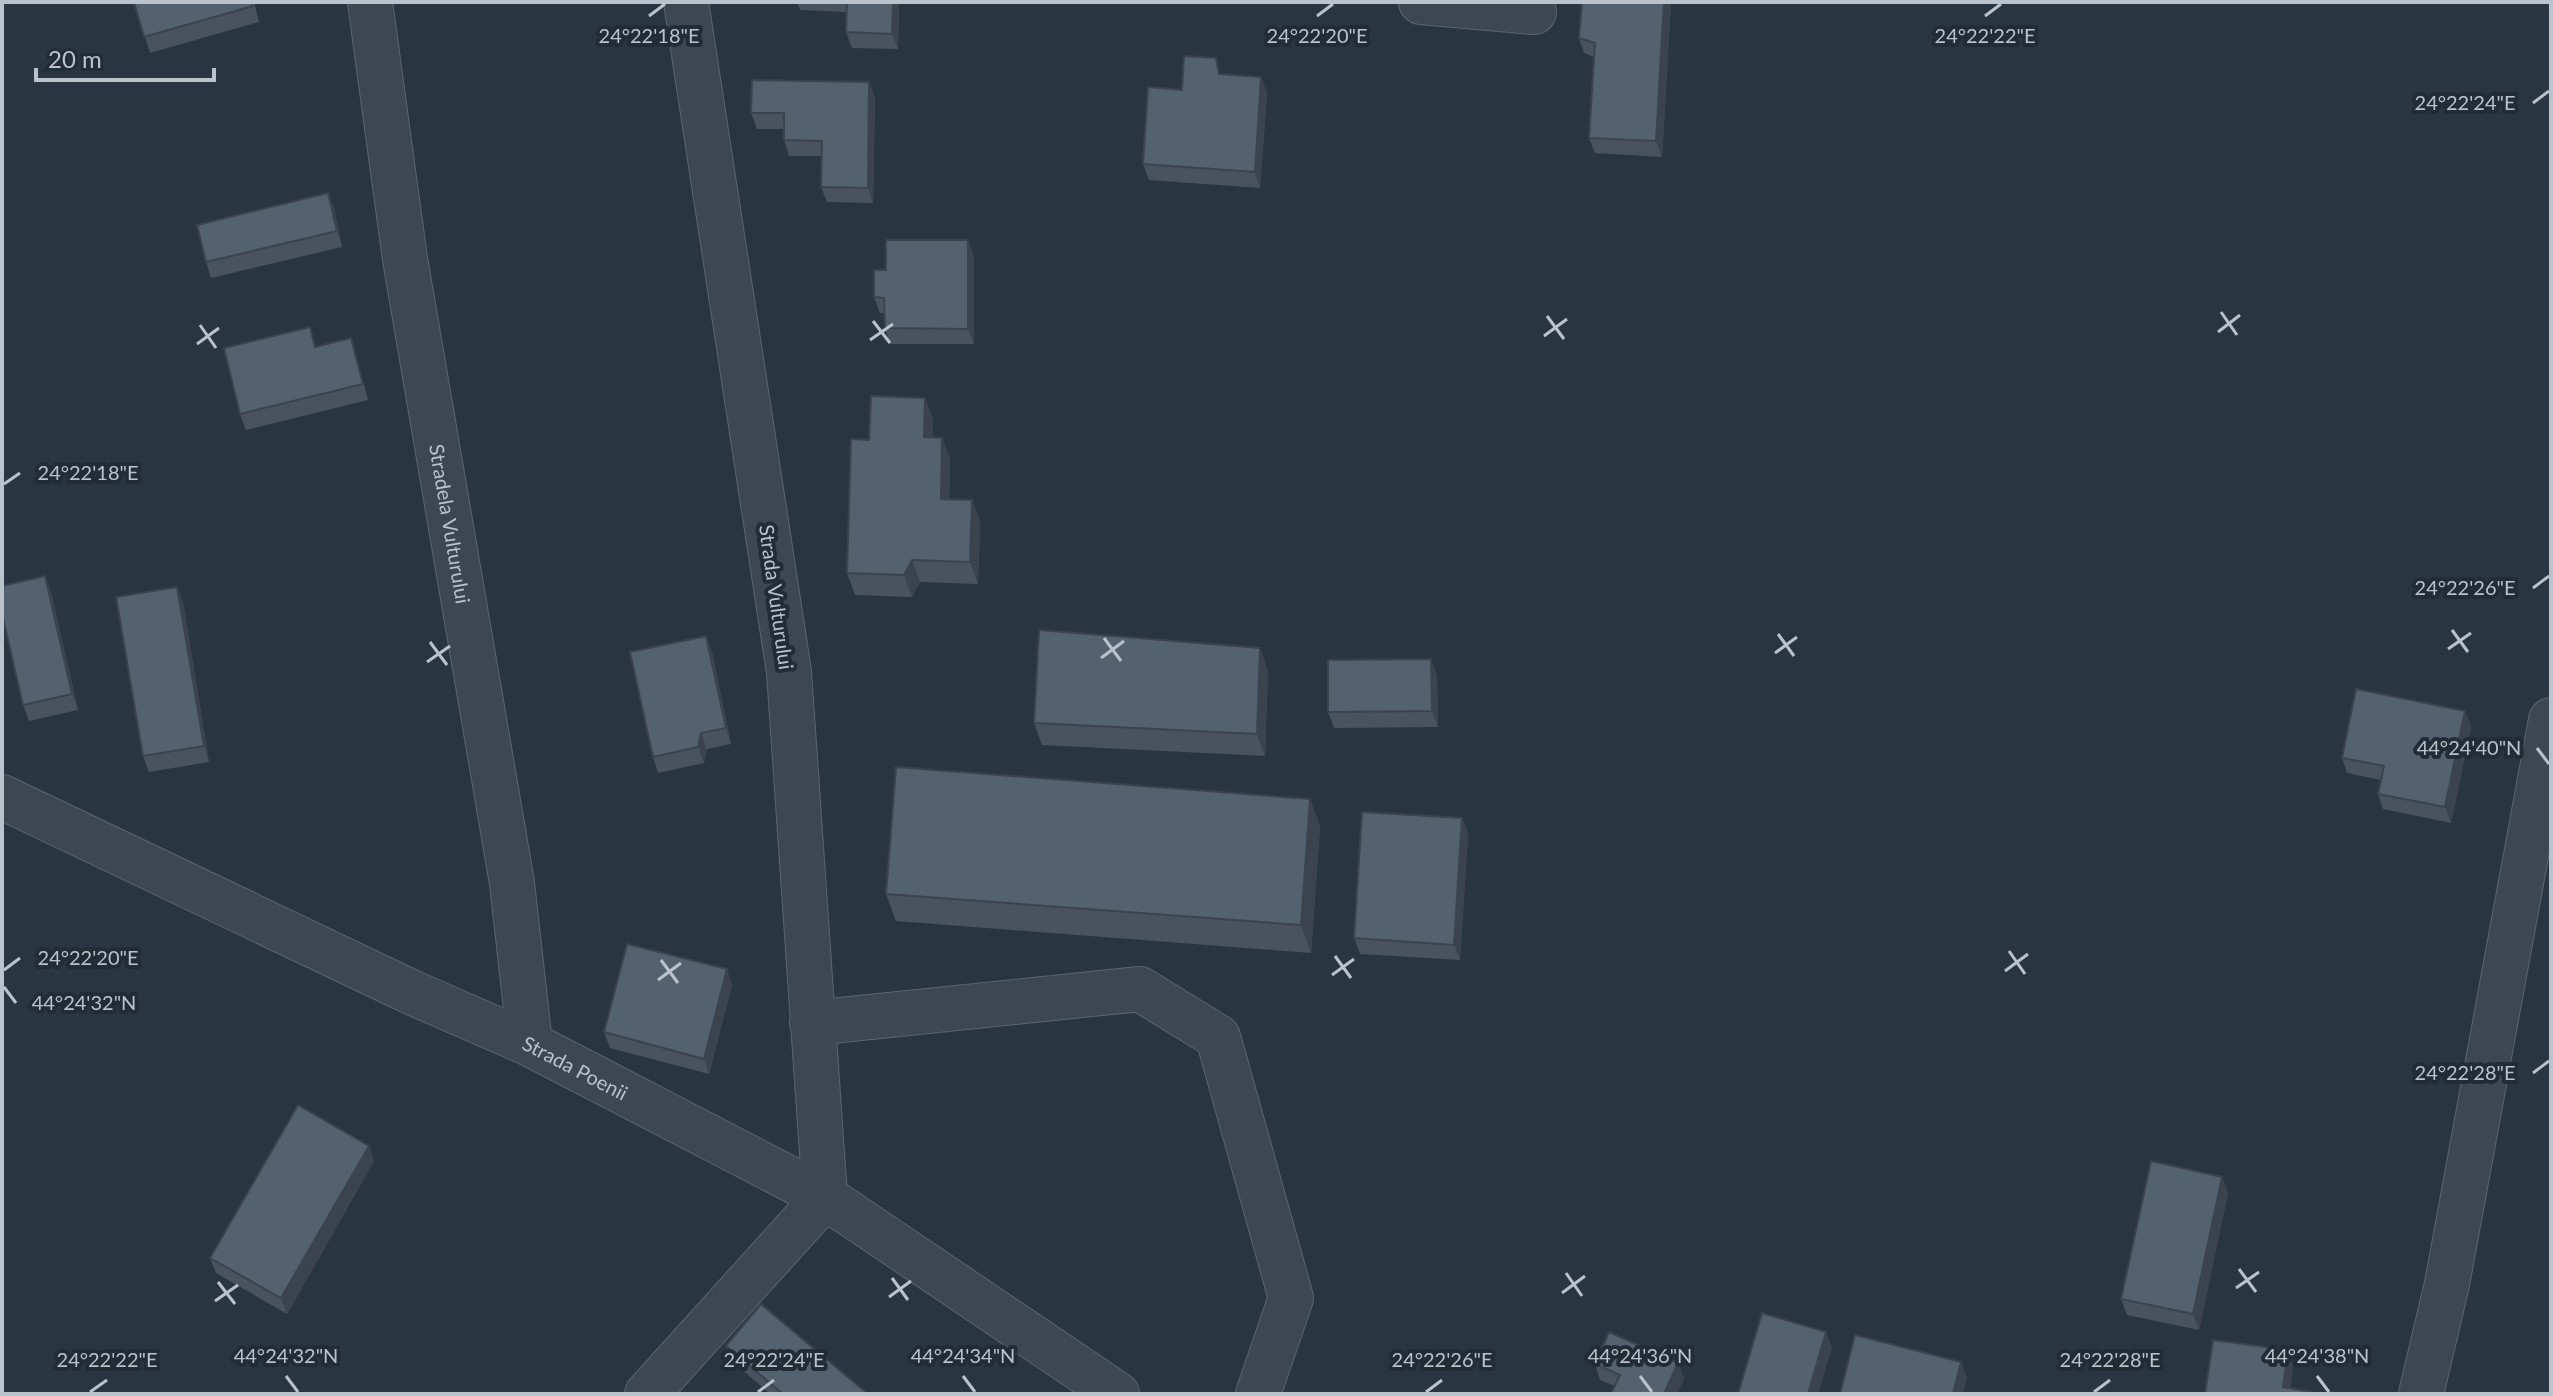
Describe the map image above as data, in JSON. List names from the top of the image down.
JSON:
{
  "streets": {
    "street": ["Stradela Vulturului", "Strada Vulturului", "Strada Poenii"]
  },
  "crossings": [
    ["Stradela Vulturului", "Strada Poenii"],
    ["Strada Vulturului", "Strada Poenii"]
  ],
  "scale_bar": "20 m",
  "coordinates": [
    "24°22'18\"E",
    "24°22'20\"E",
    "24°22'22\"E",
    "24°22'24\"E",
    "24°22'26\"E",
    "44°24'40\"N",
    "44°24'32\"N",
    "24°22'28\"E",
    "44°24'34\"N",
    "44°24'36\"N",
    "44°24'38\"N"
  ]
}
